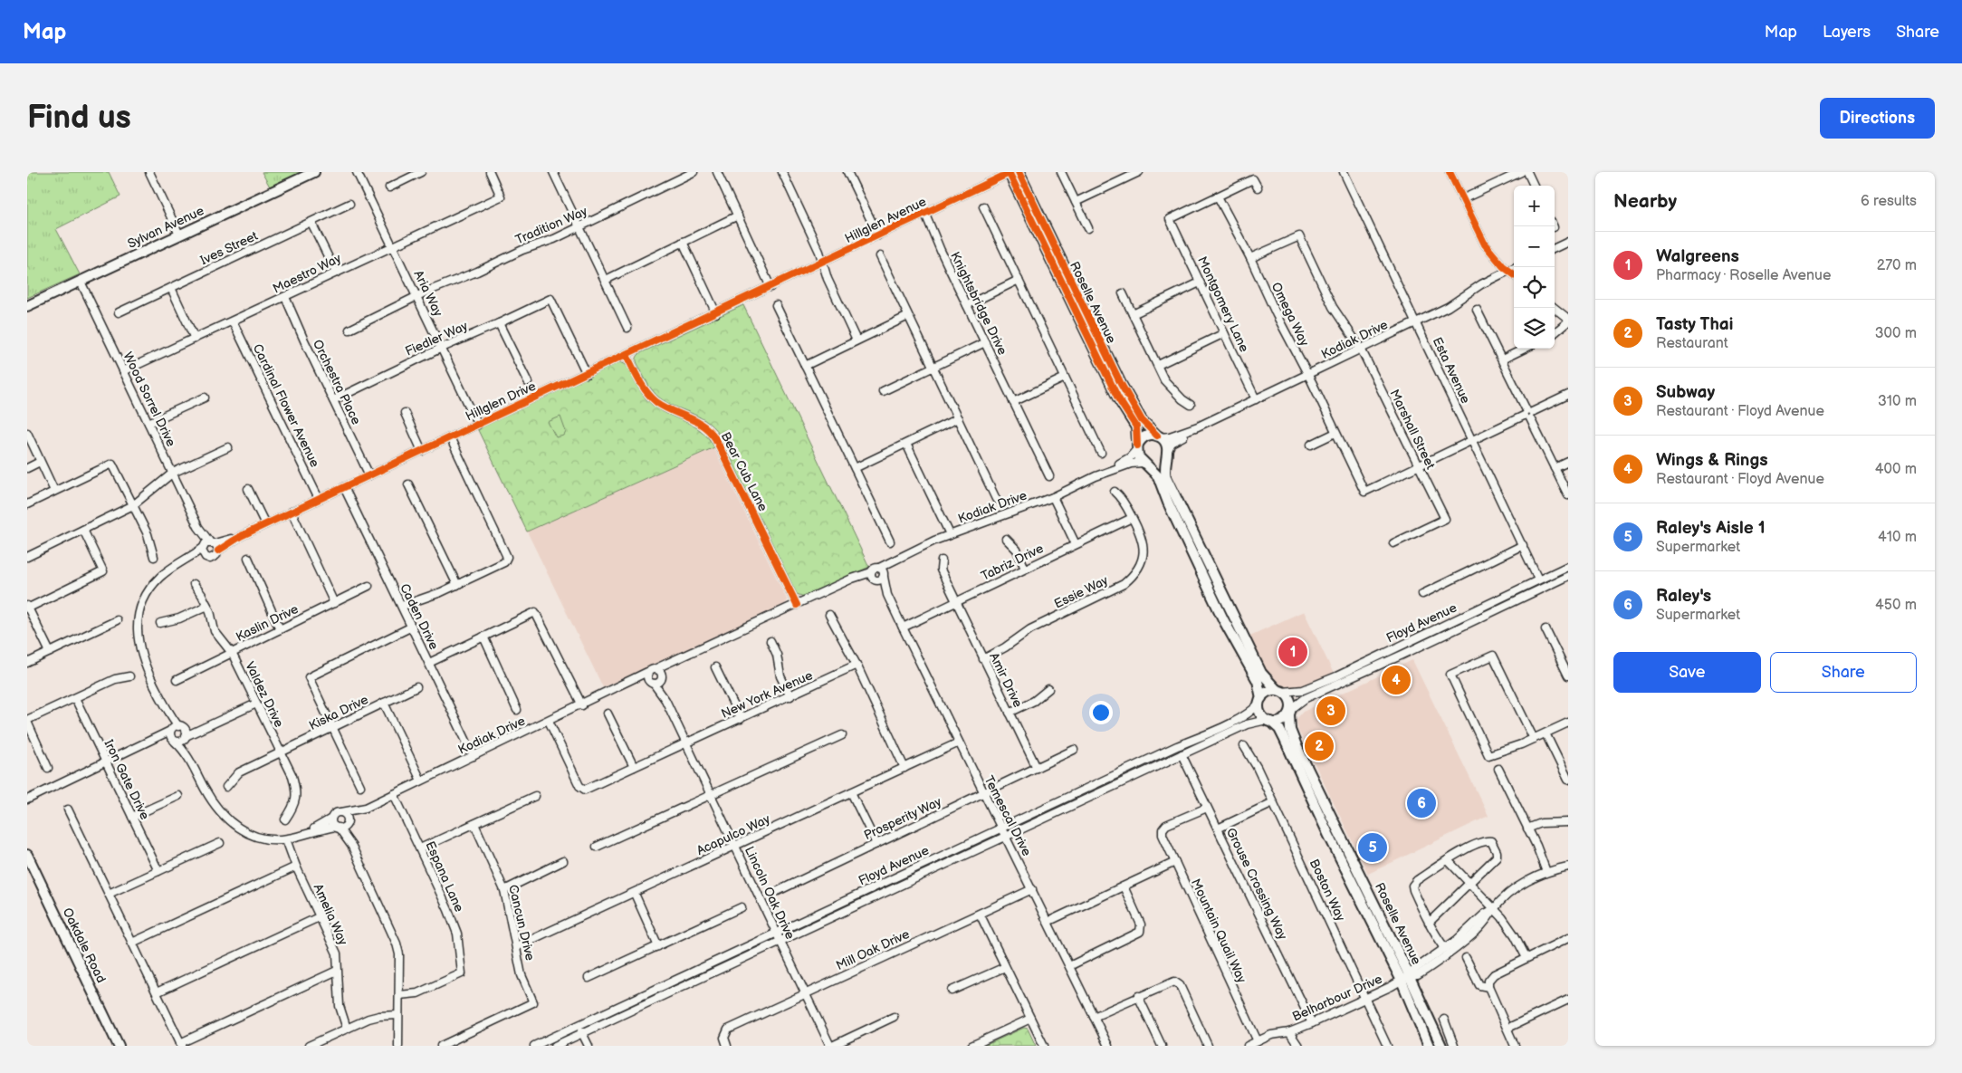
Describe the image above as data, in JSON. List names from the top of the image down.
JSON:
{
  "streets": {
    "main road": ["Sylvan Avenue", "Roselle Avenue", "Oakdale Road"],
    "street": [
      "Hillglen Avenue",
      "Tradition Way",
      "Ives Street",
      "Maestro Way",
      "Aria Way",
      "Knightsbridge Drive",
      "Montgomery Lane",
      "Omega Way",
      "Fiedler Way",
      "Kodiak Drive",
      "Esta Avenue",
      "Orchestra Place",
      "Wood Sorrel Drive",
      "Hillglen Drive",
      "Cardinal Flower Avenue",
      "Marshall Street",
      "Bear Cub Lane",
      "Tabriz Drive",
      "Essie Way",
      "Caden Drive",
      "Kaslin Drive",
      "Floyd Avenue",
      "Amir Drive",
      "Valdez Drive",
      "New York Avenue",
      "Kiska Drive",
      "Iron Gate Drive",
      "Temescal Drive",
      "Prosperity Way",
      "Acapulco Way",
      "Espana Lane",
      "Grouse Crossing Way",
      "Boston Way",
      "Lincoln Oak Drive",
      "Amelia Way",
      "Cancun Drive",
      "Mountain Quail Way",
      "Mill Oak Drive",
      "Belharbour Drive"
    ]
  },
  "crossings": [
    ["Hillglen Avenue", "Roselle Avenue"],
    ["Hillglen Avenue", "Knightsbridge Drive"],
    ["Hillglen Avenue", "Hillglen Drive"],
    ["Tradition Way", "Aria Way"],
    ["Sylvan Avenue", "Wood Sorrel Drive"],
    ["Maestro Way", "Aria Way"],
    ["Maestro Way", "Orchestra Place"],
    ["Maestro Way", "Wood Sorrel Drive"],
    ["Maestro Way", "Cardinal Flower Avenue"],
    ["Aria Way", "Fiedler Way"],
    ["Aria Way", "Hillglen Drive"],
    ["Roselle Avenue", "Kodiak Drive"],
    ["Roselle Avenue", "Floyd Avenue"],
    ["Roselle Avenue", "Belharbour Drive"],
    ["Montgomery Lane", "Omega Way"],
    ["Montgomery Lane", "Kodiak Drive"],
    ["Omega Way", "Kodiak Drive"],
    ["Omega Way", "Marshall Street"],
    ["Fiedler Way", "Orchestra Place"],
    ["Fiedler Way", "Hillglen Drive"],
    ["Kodiak Drive", "Esta Avenue"],
    ["Kodiak Drive", "Marshall Street"],
    ["Kodiak Drive", "Caden Drive"],
    ["Kodiak Drive", "New York Avenue"],
    ["Kodiak Drive", "Temescal Drive"],
    ["Kodiak Drive", "Espana Lane"],
    ["Kodiak Drive", "Lincoln Oak Drive"],
    ["Esta Avenue", "Floyd Avenue"],
    ["Orchestra Place", "Hillglen Drive"],
    ["Wood Sorrel Drive", "Hillglen Drive"],
    ["Hillglen Drive", "Cardinal Flower Avenue"],
    ["Hillglen Drive", "Bear Cub Lane"],
    ["Hillglen Drive", "Caden Drive"],
    ["Tabriz Drive", "Essie Way"],
    ["Tabriz Drive", "Amir Drive"],
    ["Tabriz Drive", "Temescal Drive"],
    ["Essie Way", "Amir Drive"],
    ["Kaslin Drive", "Valdez Drive"],
    ["Floyd Avenue", "Temescal Drive"],
    ["Floyd Avenue", "Grouse Crossing Way"],
    ["Floyd Avenue", "Lincoln Oak Drive"],
    ["Amir Drive", "Prosperity Way"],
    ["Valdez Drive", "Kiska Drive"],
    ["New York Avenue", "Lincoln Oak Drive"],
    ["Temescal Drive", "Prosperity Way"],
    ["Temescal Drive", "Acapulco Way"],
    ["Temescal Drive", "Mill Oak Drive"],
    ["Acapulco Way", "Lincoln Oak Drive"],
    ["Acapulco Way", "Cancun Drive"],
    ["Grouse Crossing Way", "Mountain Quail Way"],
    ["Grouse Crossing Way", "Belharbour Drive"],
    ["Boston Way", "Belharbour Drive"],
    ["Lincoln Oak Drive", "Mill Oak Drive"],
    ["Mountain Quail Way", "Belharbour Drive"]
  ],
  "page": {
    "header": "Map",
    "nav": ["Map", "Layers", "Share"],
    "buttons": [
      "Directions",
      ["Save", "Share"]
    ],
    "title": "Find us",
    "heading": ["Nearby", "6 results"],
    "map_buttons": ["+", "−"],
    "list": [
      {
        "mark": "1",
        "name": "Walgreens",
        "note": "Pharmacy · Roselle Avenue",
        "value": "270 m"
      },
      {
        "mark": "2",
        "name": "Tasty Thai",
        "note": "Restaurant",
        "value": "300 m"
      },
      {
        "mark": "3",
        "name": "Subway",
        "note": "Restaurant · Floyd Avenue",
        "value": "310 m"
      },
      {
        "mark": "4",
        "name": "Wings & Rings",
        "note": "Restaurant · Floyd Avenue",
        "value": "400 m"
      },
      {
        "mark": "5",
        "name": "Raley's Aisle 1",
        "note": "Supermarket",
        "value": "410 m"
      },
      {
        "mark": "6",
        "name": "Raley's",
        "note": "Supermarket",
        "value": "450 m"
      }
    ],
    "pins": [
      "1",
      "4",
      "3",
      "2",
      "6",
      "5"
    ]
  }
}
